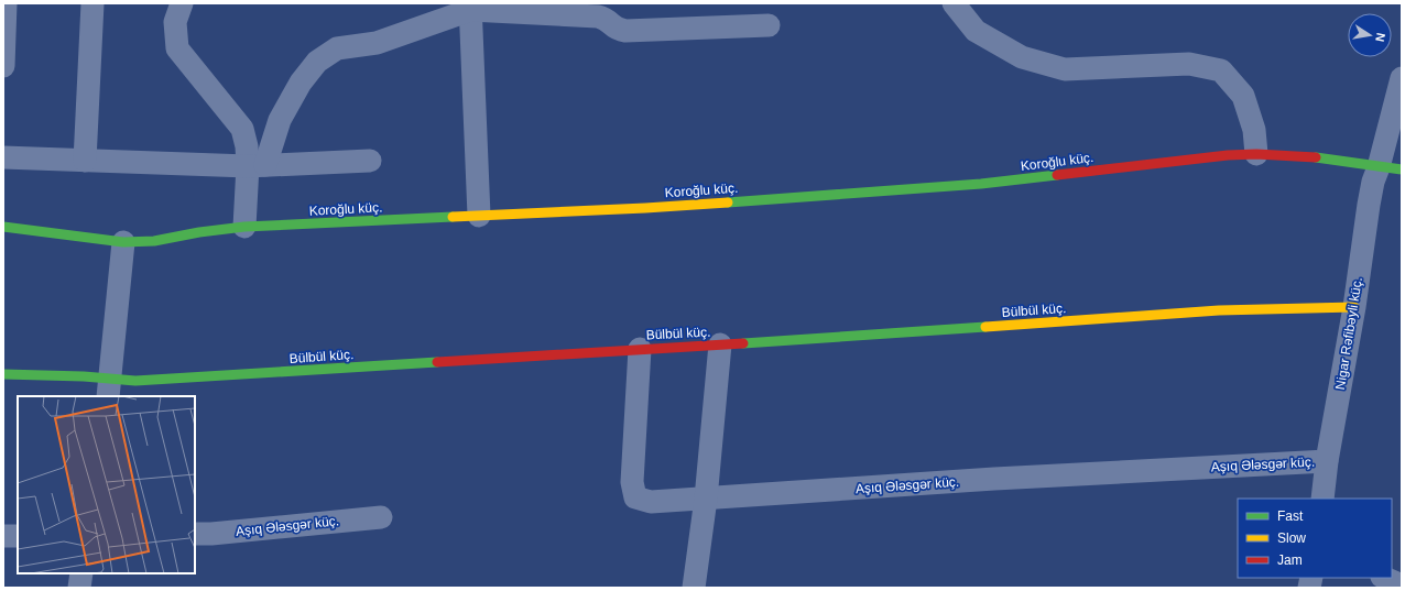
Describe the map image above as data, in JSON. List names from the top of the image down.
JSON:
{
  "streets": {
    "street": [
      "Koroğlu küç.",
      "Bülbül küç.",
      "Nigar Rəfibəyli küç.",
      "Aşıq Ələsgər küç."
    ]
  },
  "crossings": [
    ["Koroğlu küç.", "Nigar Rəfibəyli küç."],
    ["Bülbül küç.", "Nigar Rəfibəyli küç."],
    ["Bülbül küç.", "Aşıq Ələsgər küç."],
    ["Nigar Rəfibəyli küç.", "Aşıq Ələsgər küç."]
  ],
  "legend": ["Fast", "Slow", "Jam"],
  "north": "right"
}
